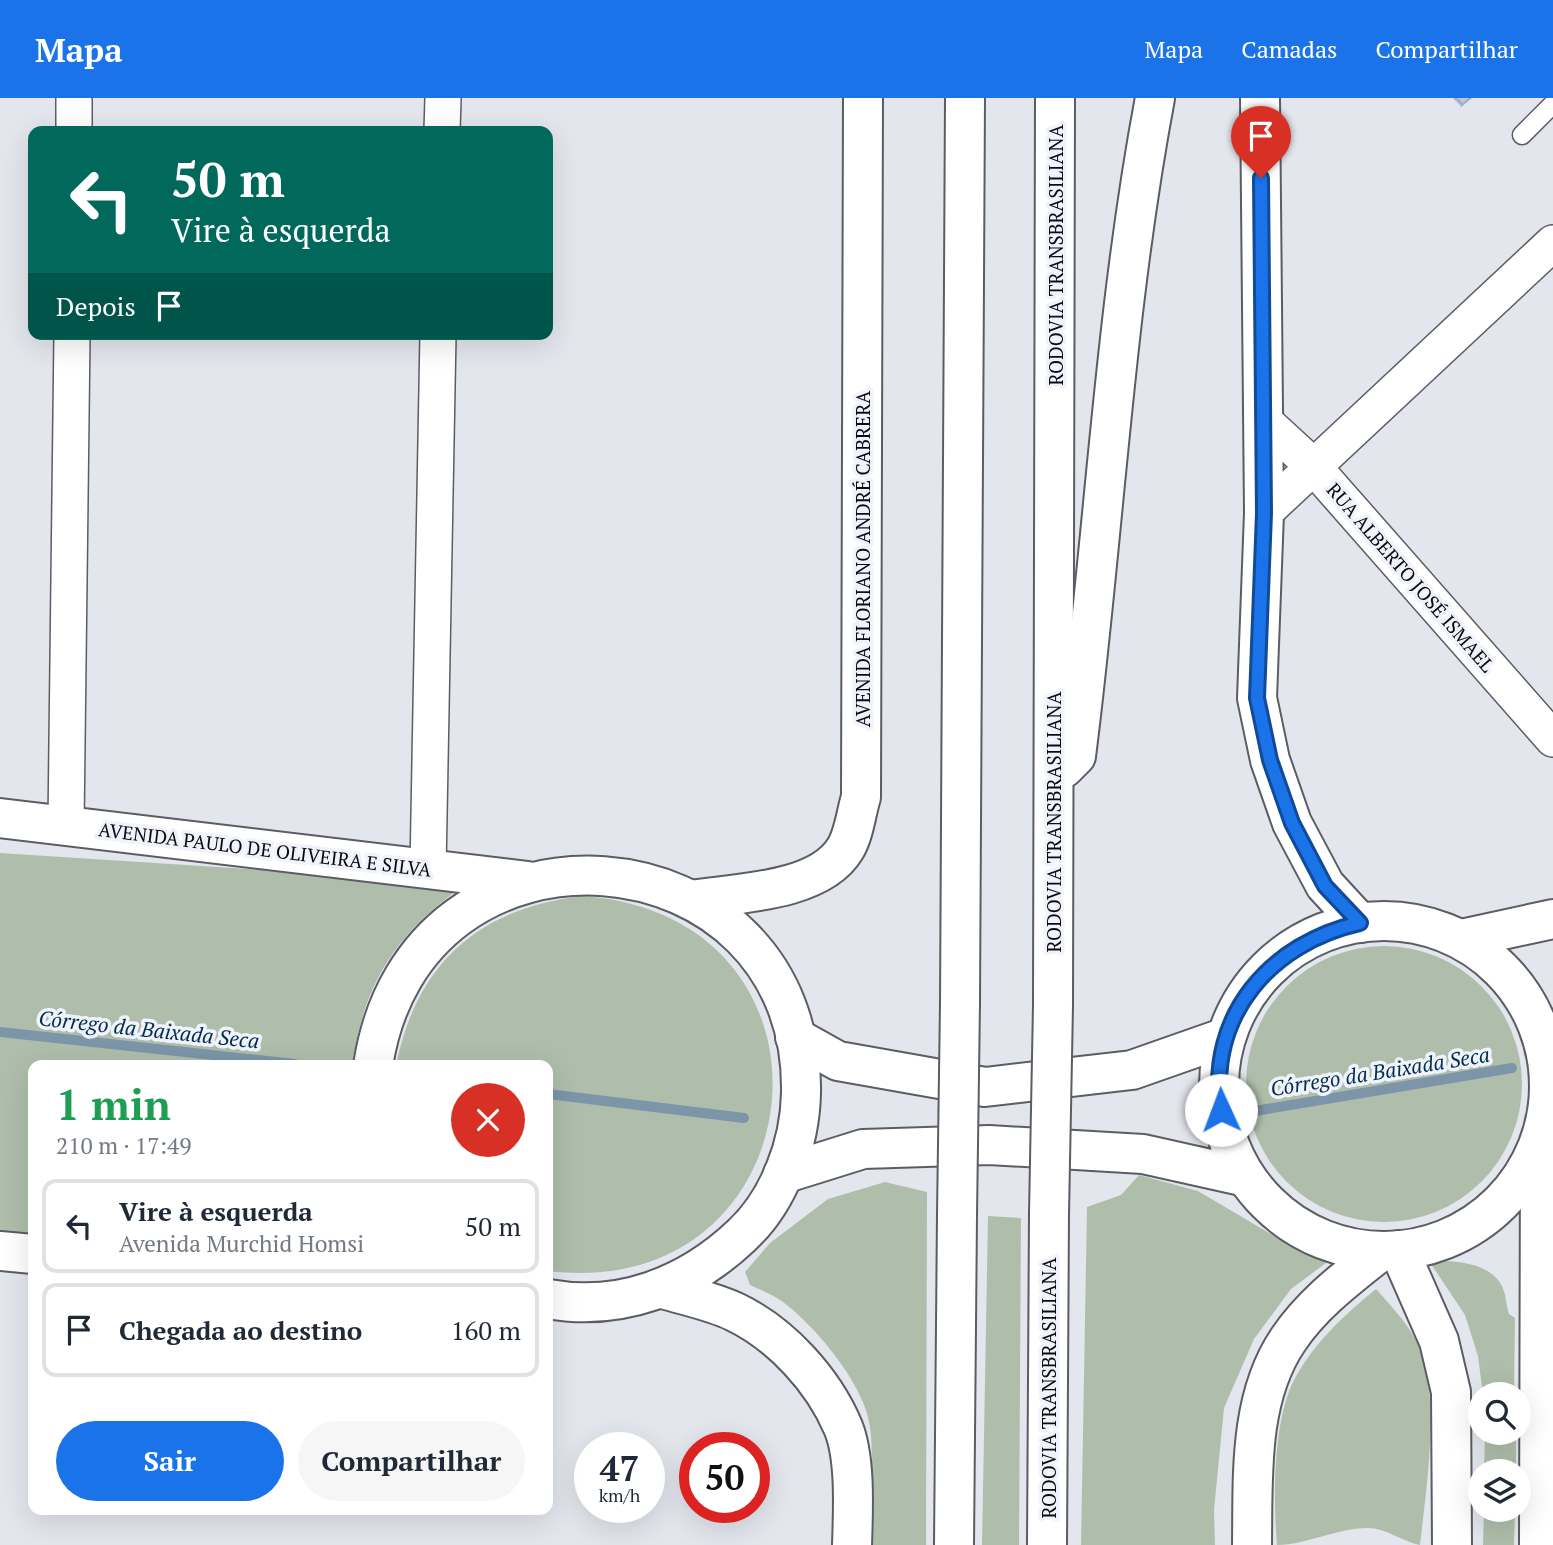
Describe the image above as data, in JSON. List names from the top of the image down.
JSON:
{
  "streets": {
    "main road": ["RODOVIA TRANSBRASILIANA", "AVENIDA FLORIANO ANDRÉ CABRERA", "AVENIDA PAULO DE OLIVEIRA E SILVA"],
    "street": ["RUA ALBERTO JOSÉ ISMAEL"]
  },
  "water": ["Córrego da Baixada Seca"],
  "page": {
    "header": "Mapa",
    "nav": ["Mapa", "Camadas", "Compartilhar"],
    "turn": ["50 m", "Vire à esquerda"],
    "then": "Depois",
    "heading": ["1 min", "210 m · 17:49"],
    "list": [
      {
        "name": "Vire à esquerda",
        "note": "Avenida Murchid Homsi",
        "value": "50 m"
      },
      {
        "name": "Chegada ao destino",
        "value": "160 m"
      }
    ],
    "buttons": ["Sair", "Compartilhar"],
    "speed": "47 km/h",
    "limit": "50"
  }
}
